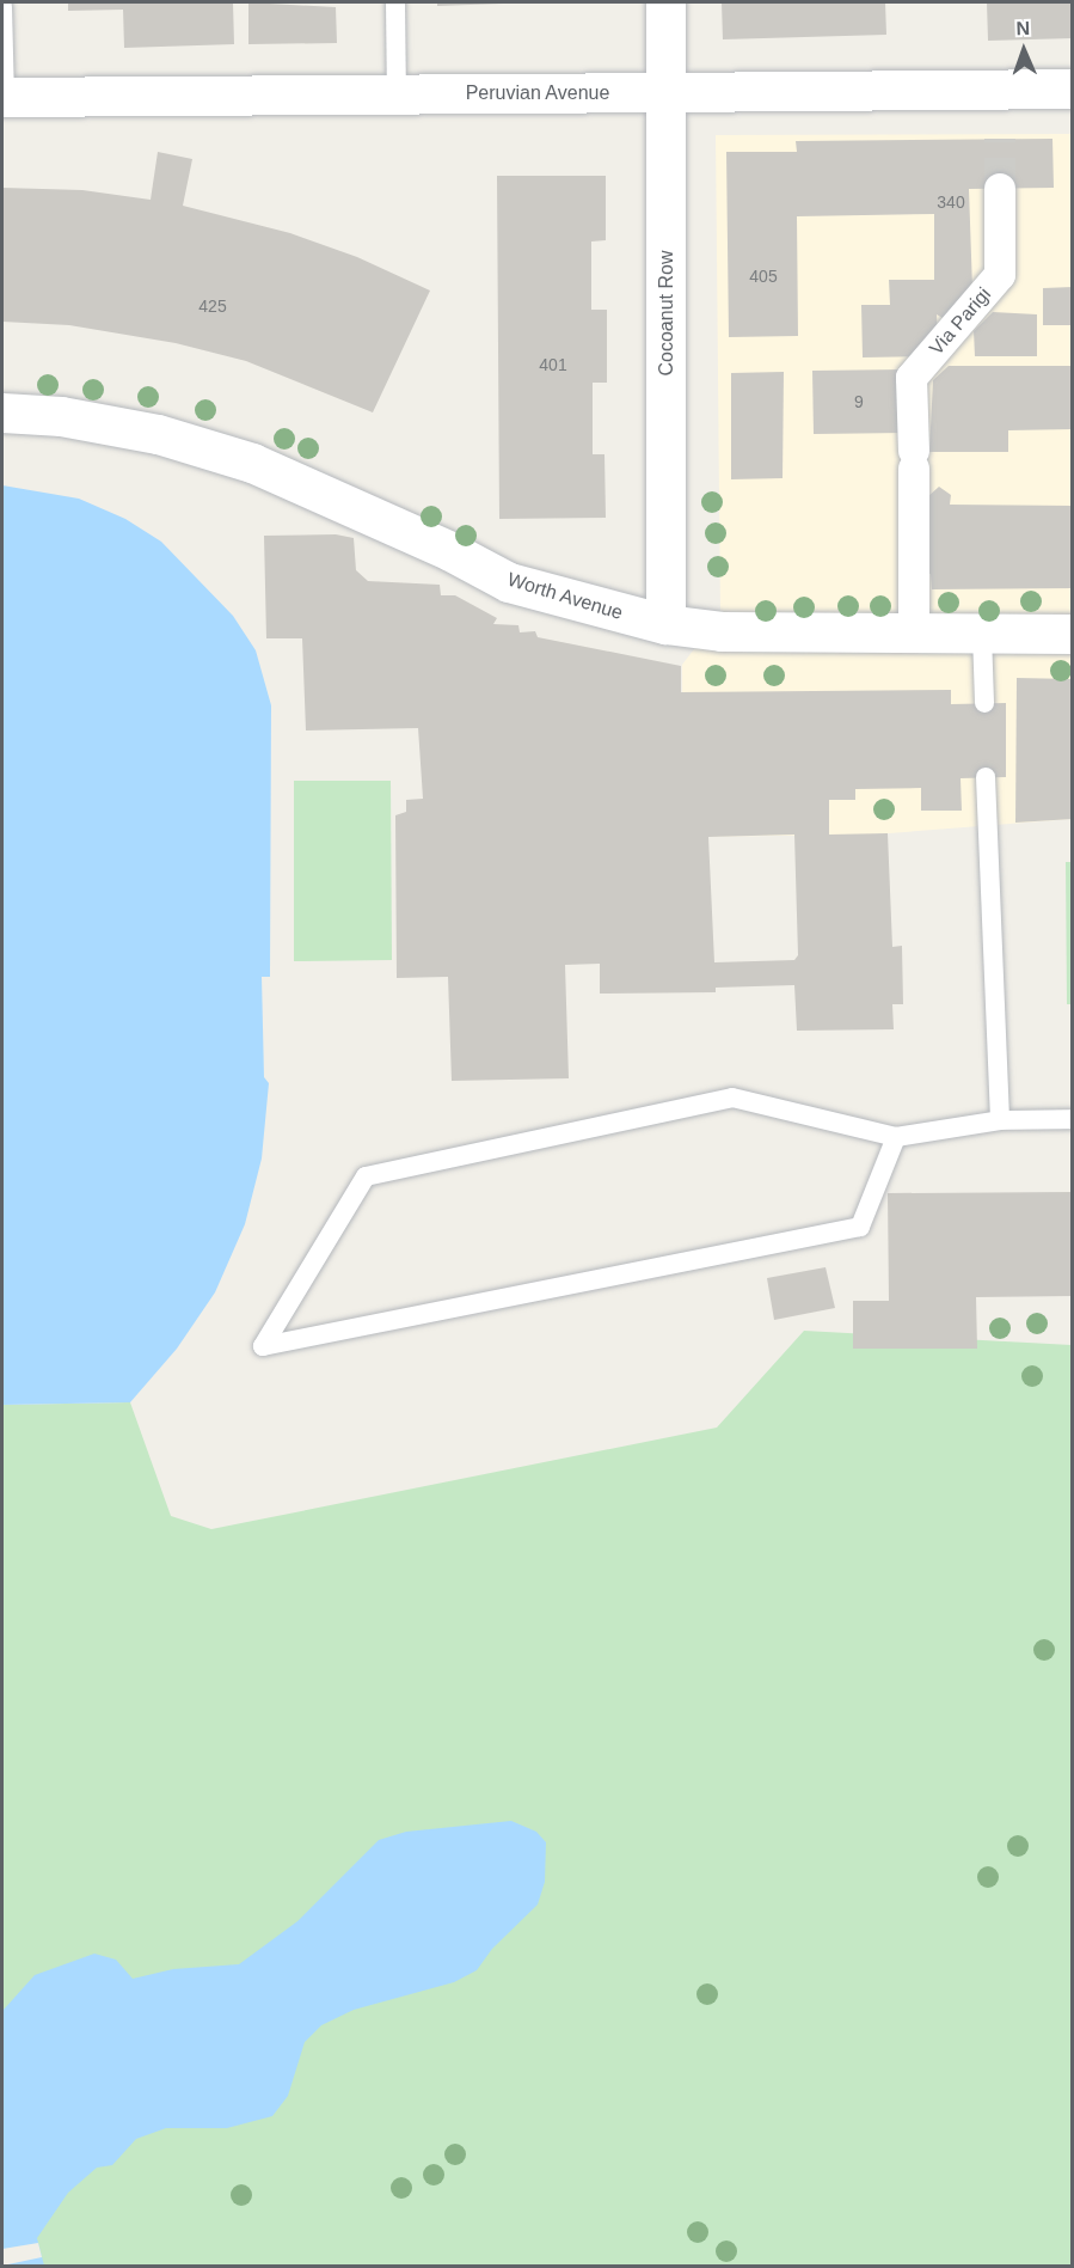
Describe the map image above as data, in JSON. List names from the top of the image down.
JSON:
{
  "streets": {
    "street": [
      "Peruvian Avenue",
      "Cocoanut Row",
      "Via Parigi",
      "Worth Avenue"
    ]
  },
  "crossings": [
    ["Peruvian Avenue", "Cocoanut Row"],
    ["Cocoanut Row", "Worth Avenue"],
    ["Via Parigi", "Worth Avenue"]
  ],
  "house_numbers": [
    "340",
    "405",
    "425",
    "401",
    "9"
  ],
  "north": "top"
}
